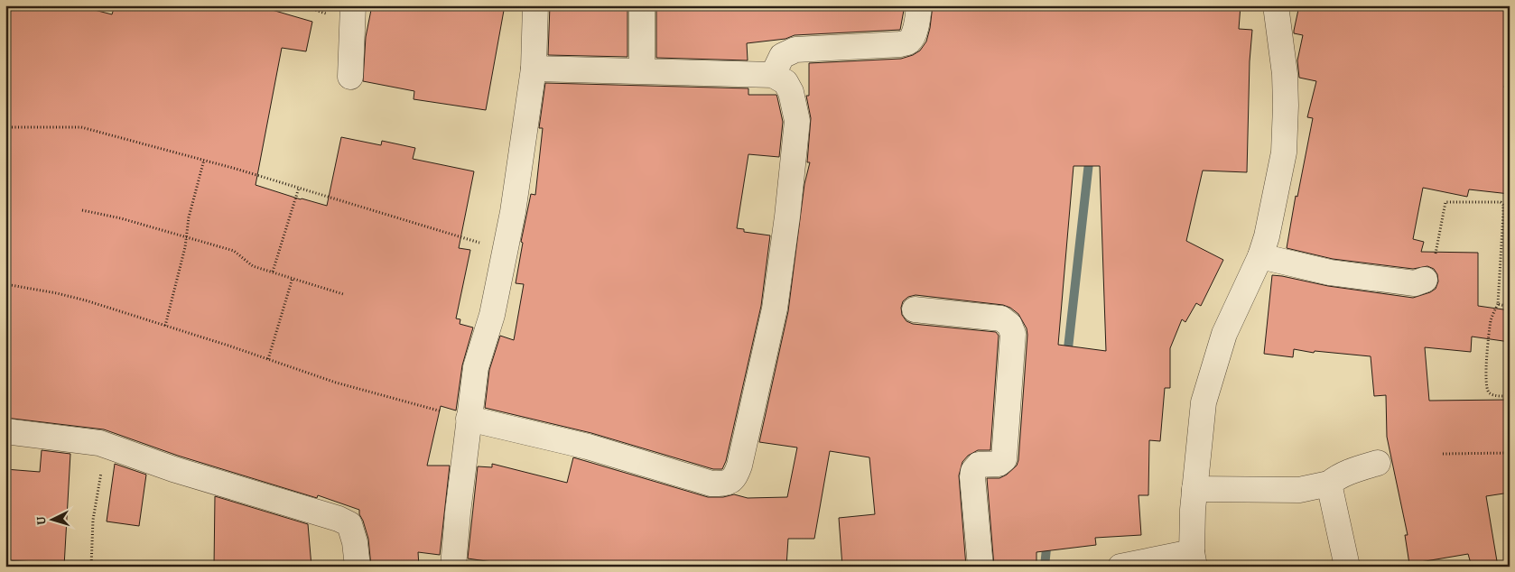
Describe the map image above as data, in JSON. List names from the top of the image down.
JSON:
{
  "north": "left"
}
